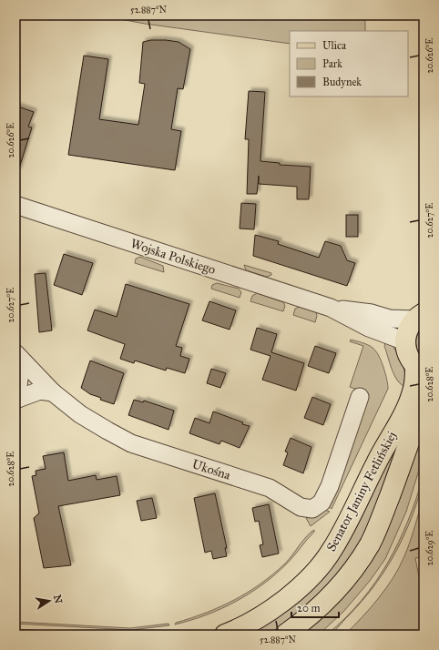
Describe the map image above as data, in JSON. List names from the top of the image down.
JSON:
{
  "streets": {
    "main road": ["Senator Janiny Fetlińskiej"],
    "street": ["Wojska Polskiego", "Ukośna"]
  },
  "legend": ["Ulica", "Park", "Budynek"],
  "scale_bar": "20 m",
  "north": "right",
  "coordinates": [
    "52.887°N",
    "20.626°E",
    "20.627°E",
    "20.628°E",
    "20.629°E"
  ]
}
